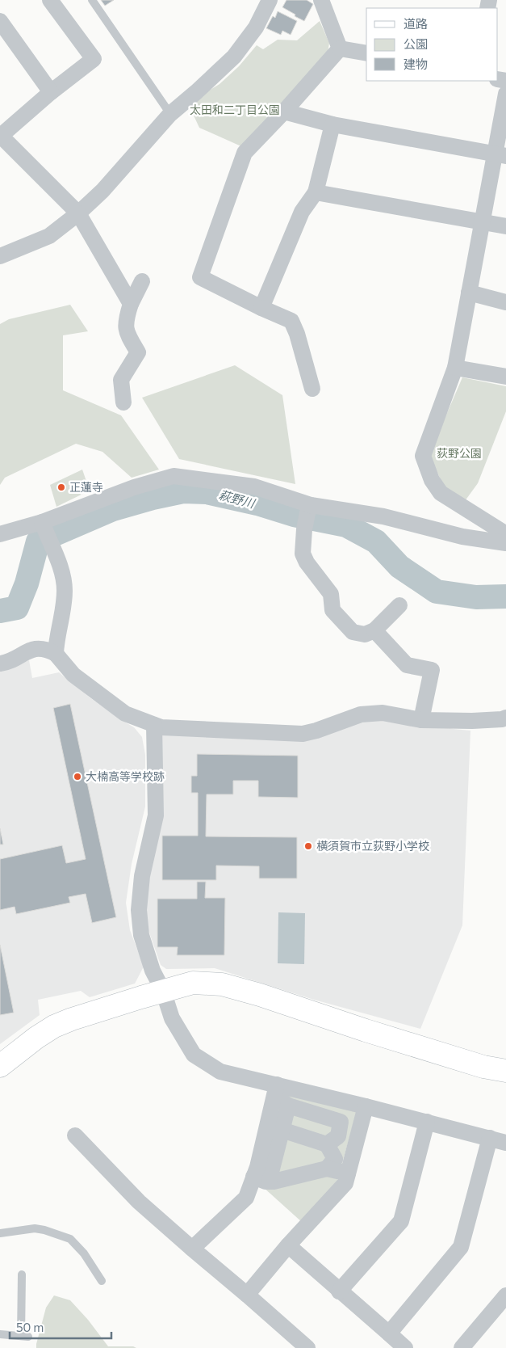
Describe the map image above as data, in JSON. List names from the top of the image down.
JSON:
{
  "water": ["萩野川"],
  "parks": ["太田和二丁目公園", "荻野公園"],
  "places": ["正蓮寺", "大楠高等学校跡", "横須賀市立荻野小学校"],
  "legend": ["道路", "公園", "建物"],
  "scale_bar": "50 m"
}
